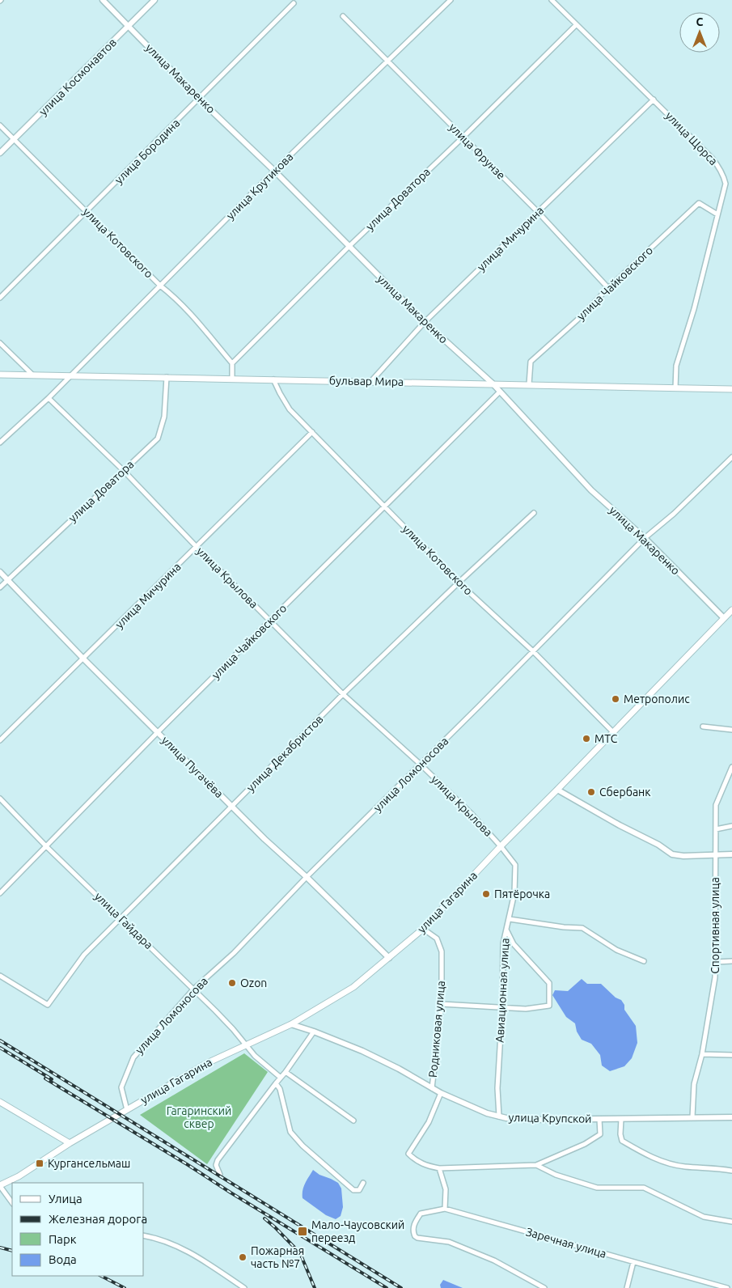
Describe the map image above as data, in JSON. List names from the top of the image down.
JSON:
{
  "streets": {
    "main road": ["бульвар Мира", "улица Гагарина"],
    "street": [
      "улица Космонавтов",
      "улица Макаренко",
      "улица Щорса",
      "улица Бородина",
      "улица Фрунзе",
      "улица Крутикова",
      "улица Доватора",
      "улица Мичурина",
      "улица Котовского",
      "улица Чайковского",
      "улица Крылова",
      "улица Декабристов",
      "улица Пугачёва",
      "улица Ломоносова",
      "улица Гайдара",
      "Спортивная улица",
      "Авиационная улица",
      "Родниковая улица",
      "улица Крупской",
      "Заречная улица"
    ]
  },
  "crossings": [
    ["улица Космонавтов", "улица Макаренко"],
    ["улица Космонавтов", "улица Котовского"],
    ["улица Макаренко", "улица Бородина"],
    ["улица Макаренко", "улица Крутикова"],
    ["улица Макаренко", "улица Доватора"],
    ["улица Макаренко", "улица Мичурина"],
    ["улица Макаренко", "улица Чайковского"],
    ["улица Макаренко", "бульвар Мира"],
    ["улица Макаренко", "улица Ломоносова"],
    ["улица Макаренко", "улица Гагарина"],
    ["улица Щорса", "улица Доватора"],
    ["улица Щорса", "улица Мичурина"],
    ["улица Щорса", "улица Чайковского"],
    ["улица Щорса", "бульвар Мира"],
    ["улица Бородина", "улица Котовского"],
    ["улица Фрунзе", "улица Крутикова"],
    ["улица Фрунзе", "улица Доватора"],
    ["улица Фрунзе", "улица Мичурина"],
    ["улица Фрунзе", "улица Чайковского"],
    ["улица Крутикова", "улица Котовского"],
    ["улица Крутикова", "бульвар Мира"],
    ["улица Доватора", "улица Котовского"],
    ["улица Доватора", "бульвар Мира"],
    ["улица Доватора", "улица Крылова"],
    ["улица Доватора", "улица Пугачёва"],
    ["улица Мичурина", "улица Котовского"],
    ["улица Мичурина", "бульвар Мира"],
    ["улица Мичурина", "улица Крылова"],
    ["улица Мичурина", "улица Пугачёва"],
    ["улица Котовского", "улица Чайковского"],
    ["улица Котовского", "бульвар Мира"],
    ["улица Котовского", "улица Декабристов"],
    ["улица Котовского", "улица Ломоносова"],
    ["улица Котовского", "улица Гагарина"],
    ["улица Чайковского", "бульвар Мира"],
    ["улица Чайковского", "улица Крылова"],
    ["улица Чайковского", "улица Пугачёва"],
    ["улица Чайковского", "улица Гайдара"],
    ["улица Крылова", "улица Декабристов"],
    ["улица Крылова", "улица Ломоносова"],
    ["улица Крылова", "улица Гагарина"],
    ["улица Крылова", "Авиационная улица"],
    ["улица Декабристов", "улица Пугачёва"],
    ["улица Декабристов", "улица Гайдара"],
    ["улица Пугачёва", "улица Ломоносова"],
    ["улица Пугачёва", "улица Гагарина"],
    ["улица Ломоносова", "улица Гагарина"],
    ["улица Ломоносова", "улица Гайдара"],
    ["улица Гагарина", "улица Гайдара"],
    ["улица Гагарина", "Авиационная улица"],
    ["улица Гагарина", "Родниковая улица"],
    ["улица Гагарина", "улица Крупской"],
    ["Спортивная улица", "улица Крупской"],
    ["Авиационная улица", "улица Крупской"],
    ["Родниковая улица", "улица Крупской"]
  ],
  "parks": ["Гагаринский сквер"],
  "places": {
    "other": [
      "Метрополис",
      "МТС",
      "Сбербанк",
      "Пятёрочка",
      "Ozon",
      "Пожарная часть №7"
    ],
    "transit": ["Кургансельмаш", "Мало-Чаусовский переезд"]
  },
  "legend": [
    "Улица",
    "Железная дорога",
    "Парк",
    "Вода"
  ],
  "north": "top"
}
